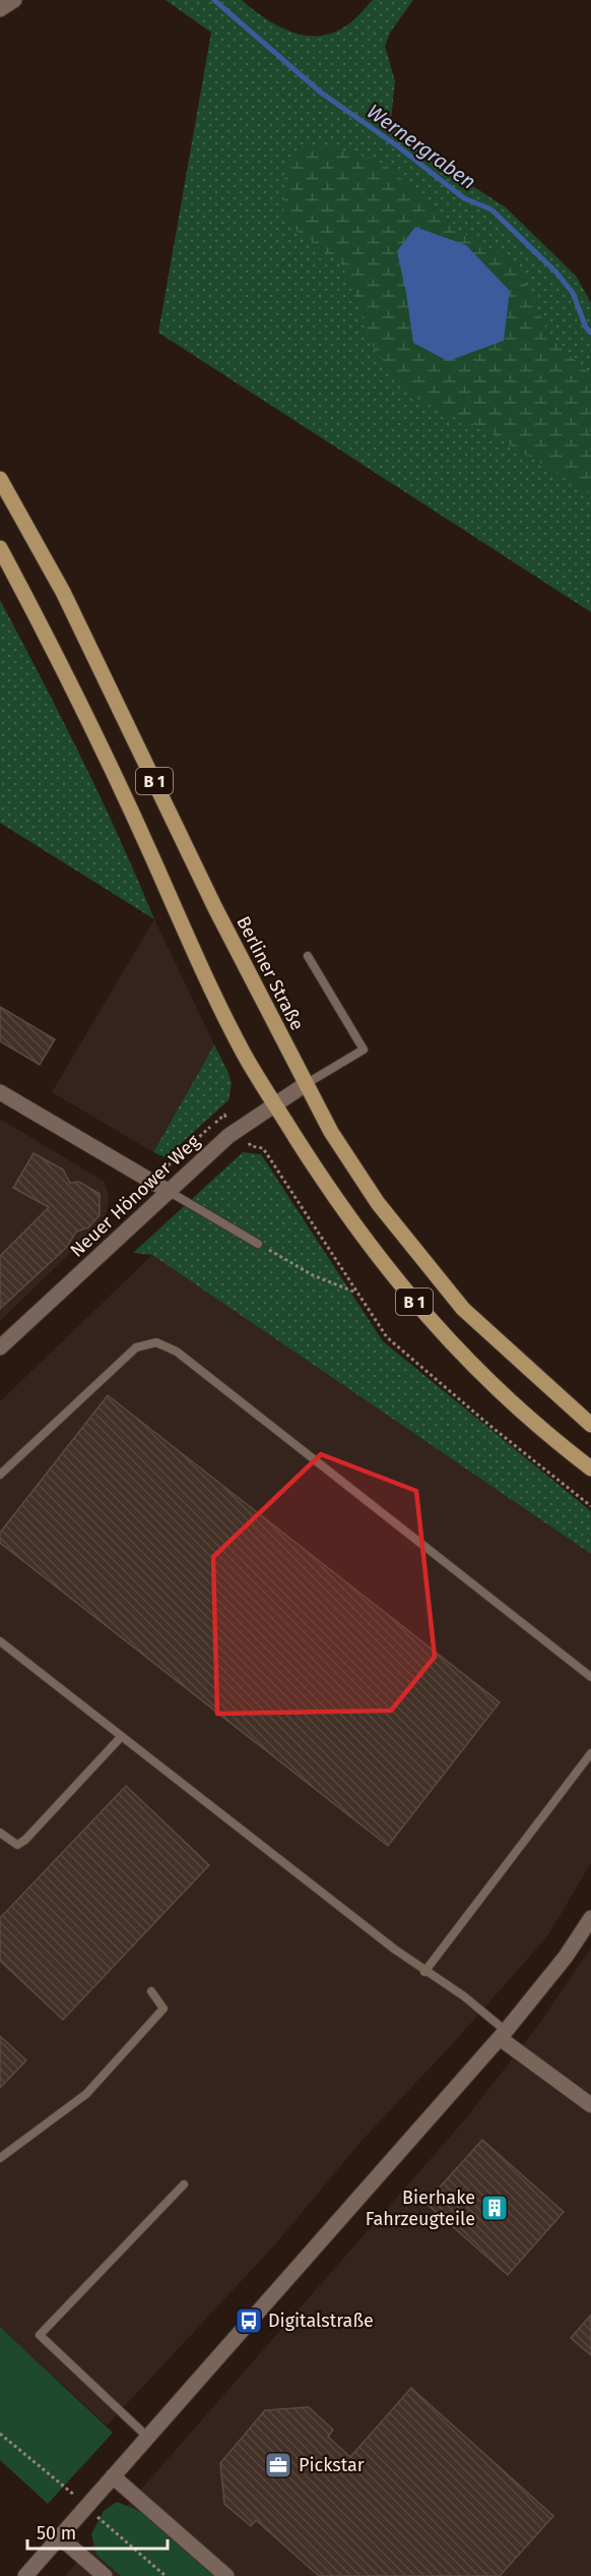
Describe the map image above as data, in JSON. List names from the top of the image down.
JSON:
{
  "streets": {
    "main road": ["B 1", "Berliner Straße"],
    "street": ["Neuer Hönower Weg"]
  },
  "crossings": [
    ["B 1", "Neuer Hönower Weg"],
    ["Berliner Straße", "Neuer Hönower Weg"]
  ],
  "water": ["Wernergraben"],
  "places": {
    "building": ["Bierhake Fahrzeugteile"],
    "bus stop": ["Digitalstraße"],
    "office": ["Pickstar"]
  },
  "scale_bar": "50 m"
}
